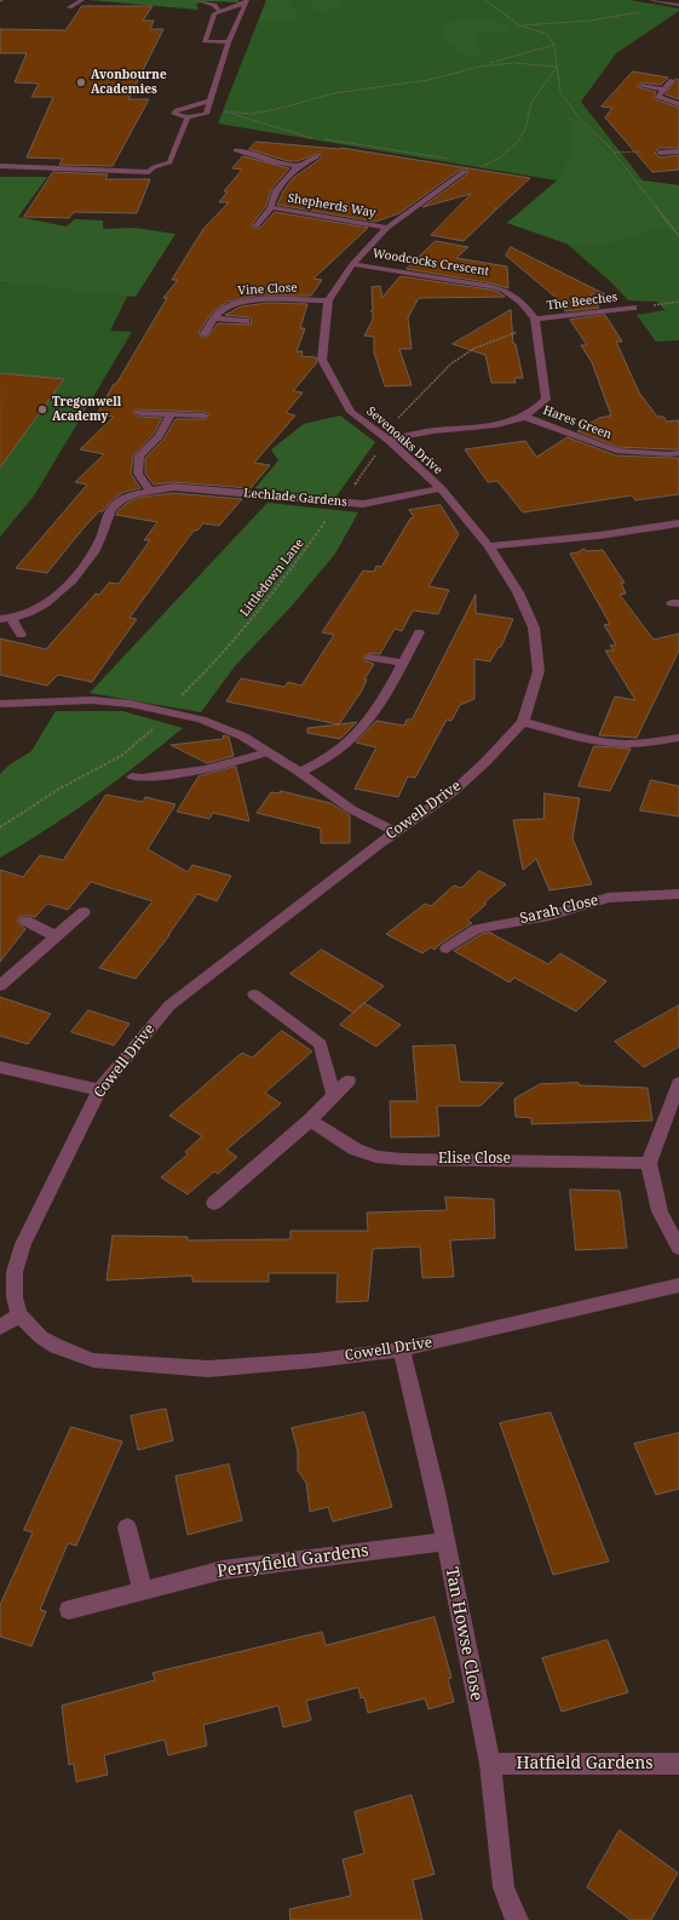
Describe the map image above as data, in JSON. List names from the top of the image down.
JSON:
{
  "streets": {
    "street": [
      "Shepherds Way",
      "Woodcocks Crescent",
      "Vine Close",
      "The Beeches",
      "Hares Green",
      "Sevenoaks Drive",
      "Lechlade Gardens",
      "Cowell Drive",
      "Sarah Close",
      "Elise Close",
      "Perryfield Gardens",
      "Tan Howse Close",
      "Hatfield Gardens"
    ],
    "path": ["Littledown Lane"]
  },
  "crossings": [
    ["Shepherds Way", "Sevenoaks Drive"],
    ["Woodcocks Crescent", "The Beeches"],
    ["Woodcocks Crescent", "Sevenoaks Drive"],
    ["Woodcocks Crescent", "Littledown Lane"],
    ["Vine Close", "Sevenoaks Drive"],
    ["The Beeches", "Littledown Lane"],
    ["Sevenoaks Drive", "Lechlade Gardens"],
    ["Sevenoaks Drive", "Littledown Lane"],
    ["Sevenoaks Drive", "Cowell Drive"],
    ["Lechlade Gardens", "Littledown Lane"],
    ["Cowell Drive", "Tan Howse Close"],
    ["Perryfield Gardens", "Tan Howse Close"],
    ["Tan Howse Close", "Hatfield Gardens"]
  ],
  "places": ["Avonbourne Academies", "Tregonwell Academy"]
}
